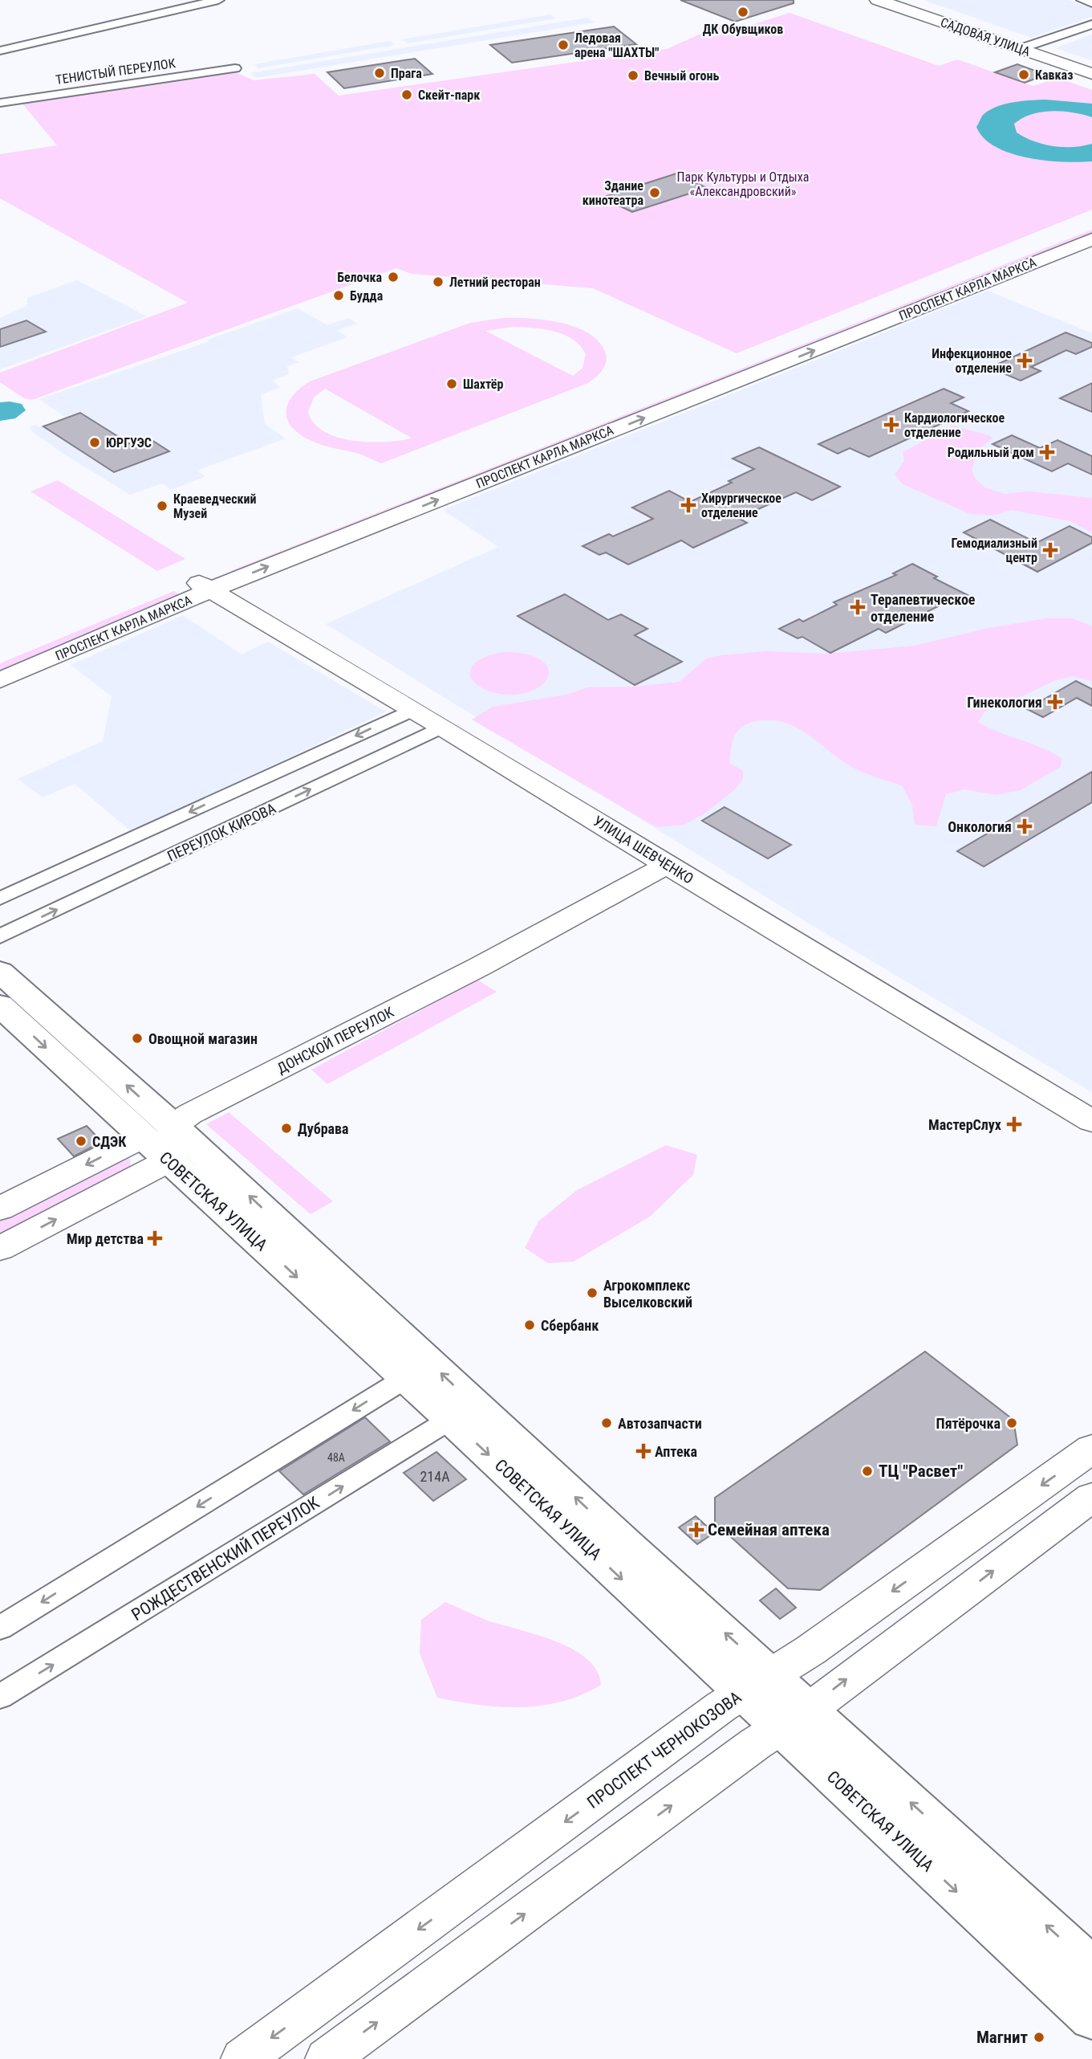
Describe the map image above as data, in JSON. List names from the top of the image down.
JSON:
{
  "streets": {
    "main road": [
      "САДОВАЯ УЛИЦА",
      "ПРОСПЕКТ КАРЛА МАРКСА",
      "УЛИЦА ШЕВЧЕНКО",
      "ДОНСКОЙ ПЕРЕУЛОК",
      "СОВЕТСКАЯ УЛИЦА",
      "ПРОСПЕКТ ЧЕРНОКОЗОВА"
    ],
    "street": ["ТЕНИСТЫЙ ПЕРЕУЛОК", "ПЕРЕУЛОК КИРОВА", "РОЖДЕСТВЕНСКИЙ ПЕРЕУЛОК"]
  },
  "crossings": [
    ["ПРОСПЕКТ КАРЛА МАРКСА", "УЛИЦА ШЕВЧЕНКО"],
    ["ПЕРЕУЛОК КИРОВА", "УЛИЦА ШЕВЧЕНКО"],
    ["УЛИЦА ШЕВЧЕНКО", "ДОНСКОЙ ПЕРЕУЛОК"],
    ["ДОНСКОЙ ПЕРЕУЛОК", "СОВЕТСКАЯ УЛИЦА"],
    ["СОВЕТСКАЯ УЛИЦА", "РОЖДЕСТВЕНСКИЙ ПЕРЕУЛОК"],
    ["СОВЕТСКАЯ УЛИЦА", "ПРОСПЕКТ ЧЕРНОКОЗОВА"]
  ],
  "parks": ["Парк Культуры и Отдыха «Александровский»"],
  "places": {
    "other": [
      "ДК Обувщиков",
      "Ледовая арена \"ШАХТЫ\"",
      "Прага",
      "Кавказ",
      "Вечный огонь",
      "Скейт-парк",
      "Здание кинотеатра",
      "Белочка",
      "Летний ресторан",
      "Будда",
      "Шахтёр",
      "ЮРГУЭС",
      "Краеведческий Музей",
      "Овощной магазин",
      "Дубрава",
      "СДЭК",
      "Агрокомплекс Выселковский",
      "Сбербанк",
      "Автозапчасти",
      "Пятёрочка",
      "ТЦ \"Расвет\"",
      "Магнит"
    ],
    "health": [
      "Инфекционное отделение",
      "Кардиологическое отделение",
      "Родильный дом",
      "Хирургическое отделение",
      "Гемодиализный центр",
      "Терапевтическое отделение",
      "Гинекология",
      "Онкология",
      "МастерСлух",
      "Мир детства",
      "Аптека",
      "Семейная аптека"
    ]
  },
  "house_numbers": ["48А", "214А"]
}
